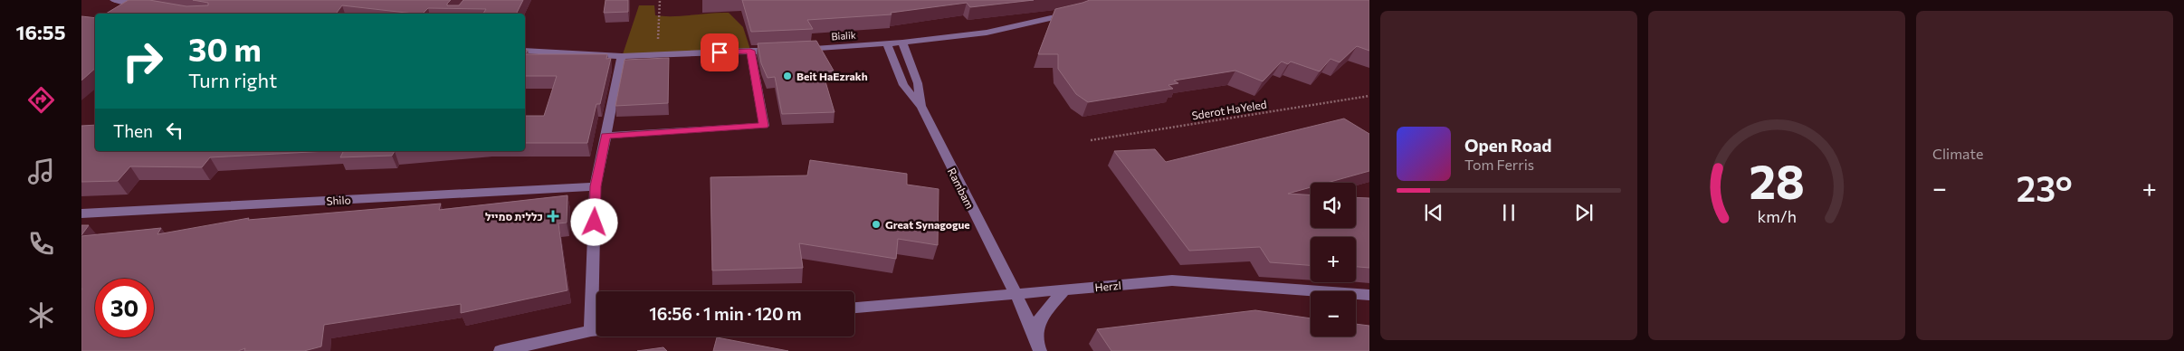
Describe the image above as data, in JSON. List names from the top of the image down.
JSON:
{
  "streets": {
    "street": [
      "Bialik",
      "Rambam",
      "Shilo",
      "Herzl"
    ],
    "path": ["Sderot HaYeled"]
  },
  "crossings": [
    ["Bialik", "Rambam"],
    ["Rambam", "Herzl"]
  ],
  "places": {
    "other": ["Beit HaEzrakh", "Great Synagogue"],
    "health": ["כללית סמייל"]
  },
  "page": {
    "tabs": "16:55",
    "tile": "Climate",
    "turn": ["30 m", "Turn right"],
    "then": "Then",
    "song": ["Open Road", "Tom Ferris"],
    "heat": ["−", "23°", "+"],
    "map_buttons": ["+", "−"],
    "limit": "30",
    "trip": "16:56 · 1 min · 120 m",
    "gauge": ["28", "km/h"]
  }
}
